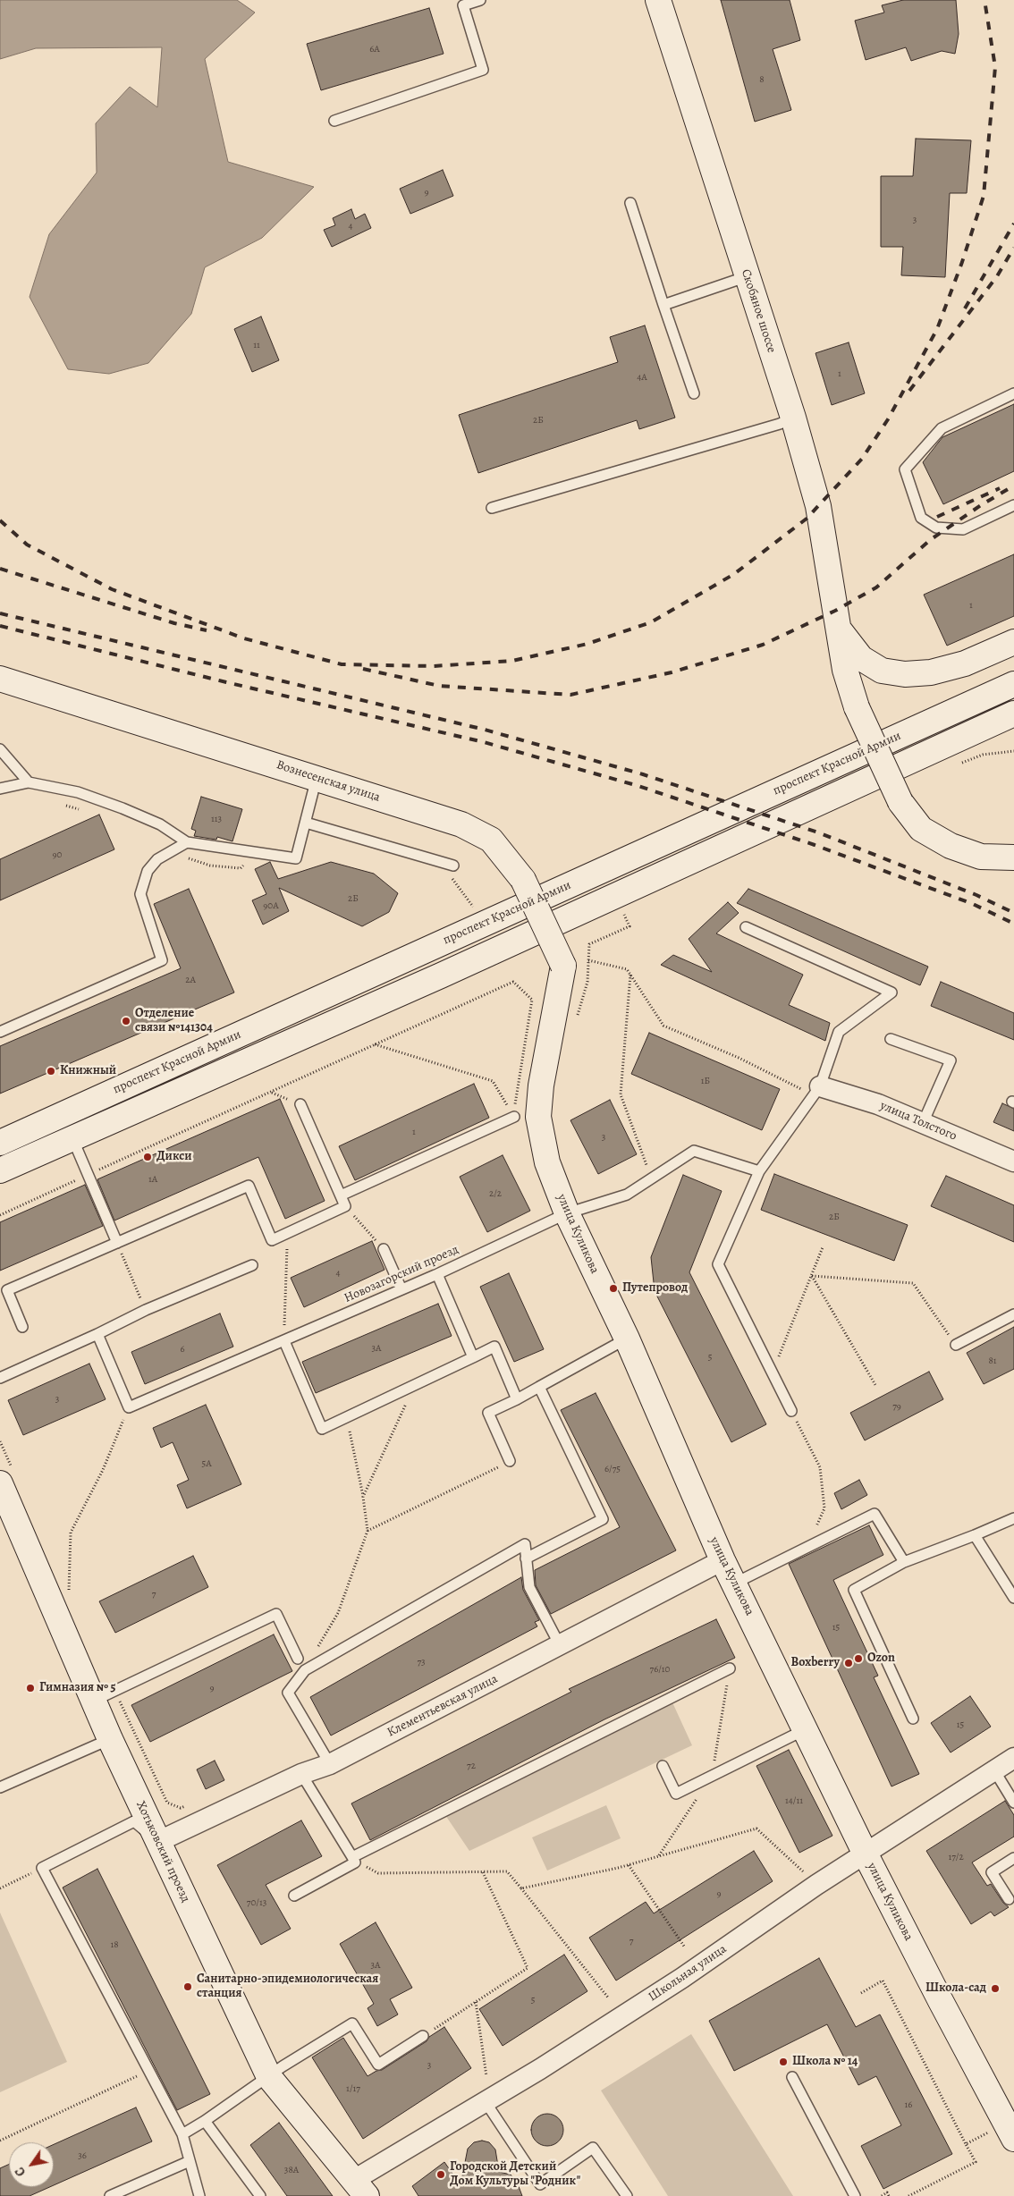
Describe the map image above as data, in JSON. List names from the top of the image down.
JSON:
{
  "streets": {
    "main road": [
      "Скобяное шоссе",
      "проспект Красной Армии",
      "Вознесенская улица",
      "улица Куликова",
      "Хотьковский проезд"
    ],
    "street": ["улица Толстого", "Клементьевская улица", "Школьная улица"],
    "lane": ["Новозагорский проезд"]
  },
  "crossings": [
    ["Вознесенская улица", "улица Куликова"],
    ["улица Куликова", "Новозагорский проезд"],
    ["улица Куликова", "Клементьевская улица"],
    ["улица Куликова", "Школьная улица"],
    ["Клементьевская улица", "Хотьковский проезд"],
    ["Хотьковский проезд", "Школьная улица"]
  ],
  "places": [
    "Отделение связи №141304",
    "Книжный",
    "Дикси",
    "Путепровод",
    "Ozon",
    "Boxberry",
    "Гимназия № 5",
    "Санитарно-эпидемиологическая станция",
    "Школа-сад",
    "Школа № 14",
    "Городской Детский Дом Культуры \"Родник\""
  ],
  "house_numbers": [
    "6А",
    "8",
    "9",
    "3",
    "4",
    "11",
    "1",
    "4А",
    "2Б",
    "1",
    "113",
    "90",
    "2Б",
    "90А",
    "2А",
    "1Б",
    "1",
    "3",
    "1А",
    "2/2",
    "2Б",
    "4",
    "3А",
    "6",
    "5",
    "81",
    "3",
    "79",
    "5А",
    "6/75",
    "7",
    "15",
    "73",
    "76/10",
    "9",
    "15",
    "72",
    "14/11",
    "17/2",
    "9",
    "70/13",
    "7",
    "18",
    "3А",
    "5",
    "3",
    "1/17",
    "16",
    "36",
    "38А"
  ],
  "north": "bottom left"
}
